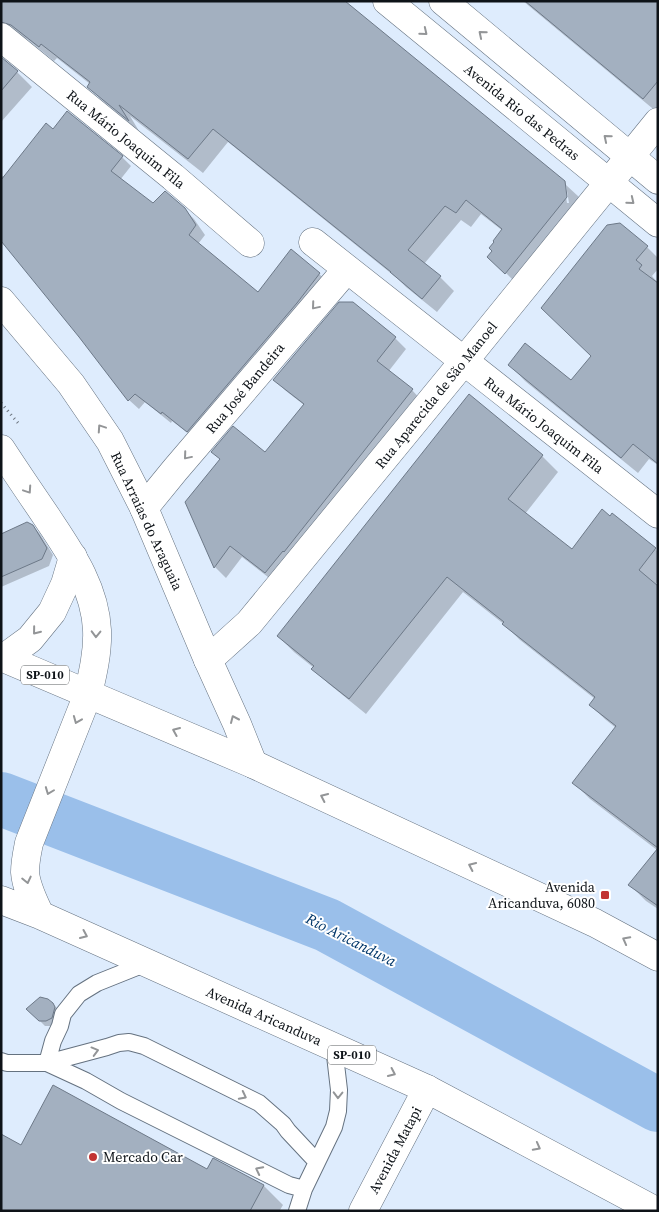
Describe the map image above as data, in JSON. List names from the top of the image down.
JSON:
{
  "streets": {
    "main road": [
      "Avenida Rio das Pedras",
      "Rua Mário Joaquim Fila",
      "Rua José Bandeira",
      "Rua Aparecida de São Manoel",
      "Rua Arraias do Araguaia",
      "SP-010",
      "Avenida Aricanduva",
      "Avenida Matapi"
    ]
  },
  "crossings": [
    ["Avenida Rio das Pedras", "Rua Aparecida de São Manoel"],
    ["Rua Mário Joaquim Fila", "Rua José Bandeira"],
    ["Rua Mário Joaquim Fila", "Rua Aparecida de São Manoel"],
    ["Rua José Bandeira", "Rua Arraias do Araguaia"],
    ["Rua Aparecida de São Manoel", "Rua Arraias do Araguaia"],
    ["Rua Arraias do Araguaia", "SP-010"],
    ["Avenida Aricanduva", "Avenida Matapi"]
  ],
  "one_way": ["Rua José Bandeira"],
  "water": ["Rio Aricanduva"],
  "places": {
    "transit": ["Avenida Aricanduva, 6080"],
    "other": ["Mercado Car"]
  }
}
